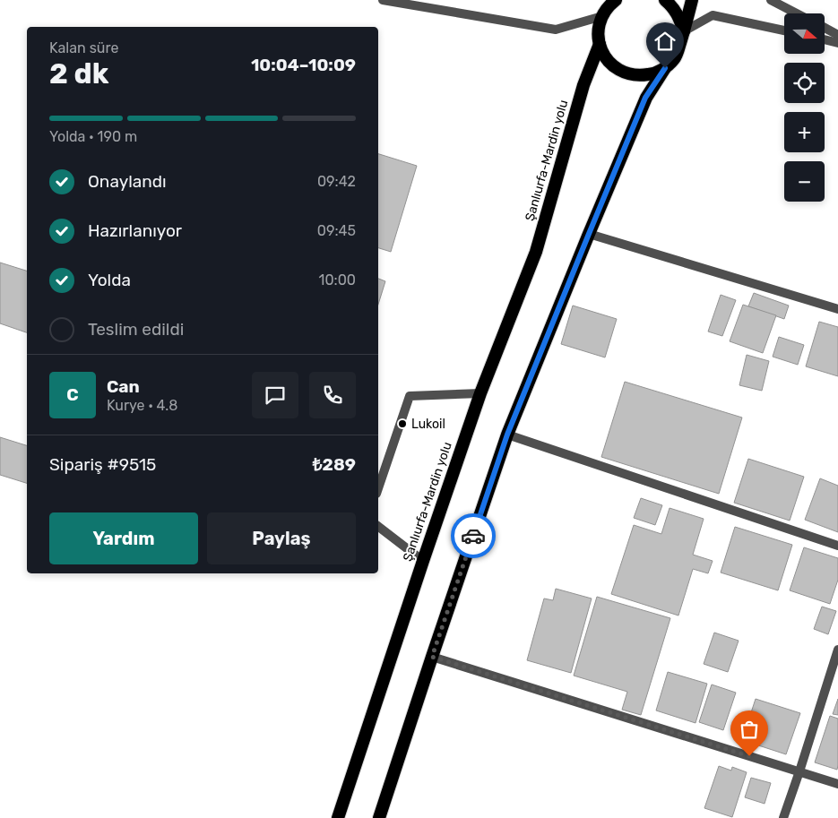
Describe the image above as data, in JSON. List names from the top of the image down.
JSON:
{
  "streets": {
    "highway": ["Şanlıurfa-Mardin yolu"]
  },
  "places": ["Lukoil"],
  "north": "right",
  "page": {
    "map_buttons": ["+", "−"],
    "heading": ["2 dk", "Kalan süre", "10:04–10:09"],
    "panel": [
      "Can",
      "Kurye · 4.8",
      "Sipariş #9515",
      "₺289"
    ],
    "bar": "Yolda · 190 m",
    "list": [
      ["Onaylandı", "09:42"],
      ["Hazırlanıyor", "09:45"],
      ["Yolda", "10:00"],
      "Teslim edildi"
    ],
    "round": "C",
    "buttons": ["Yardım", "Paylaş"]
  }
}
